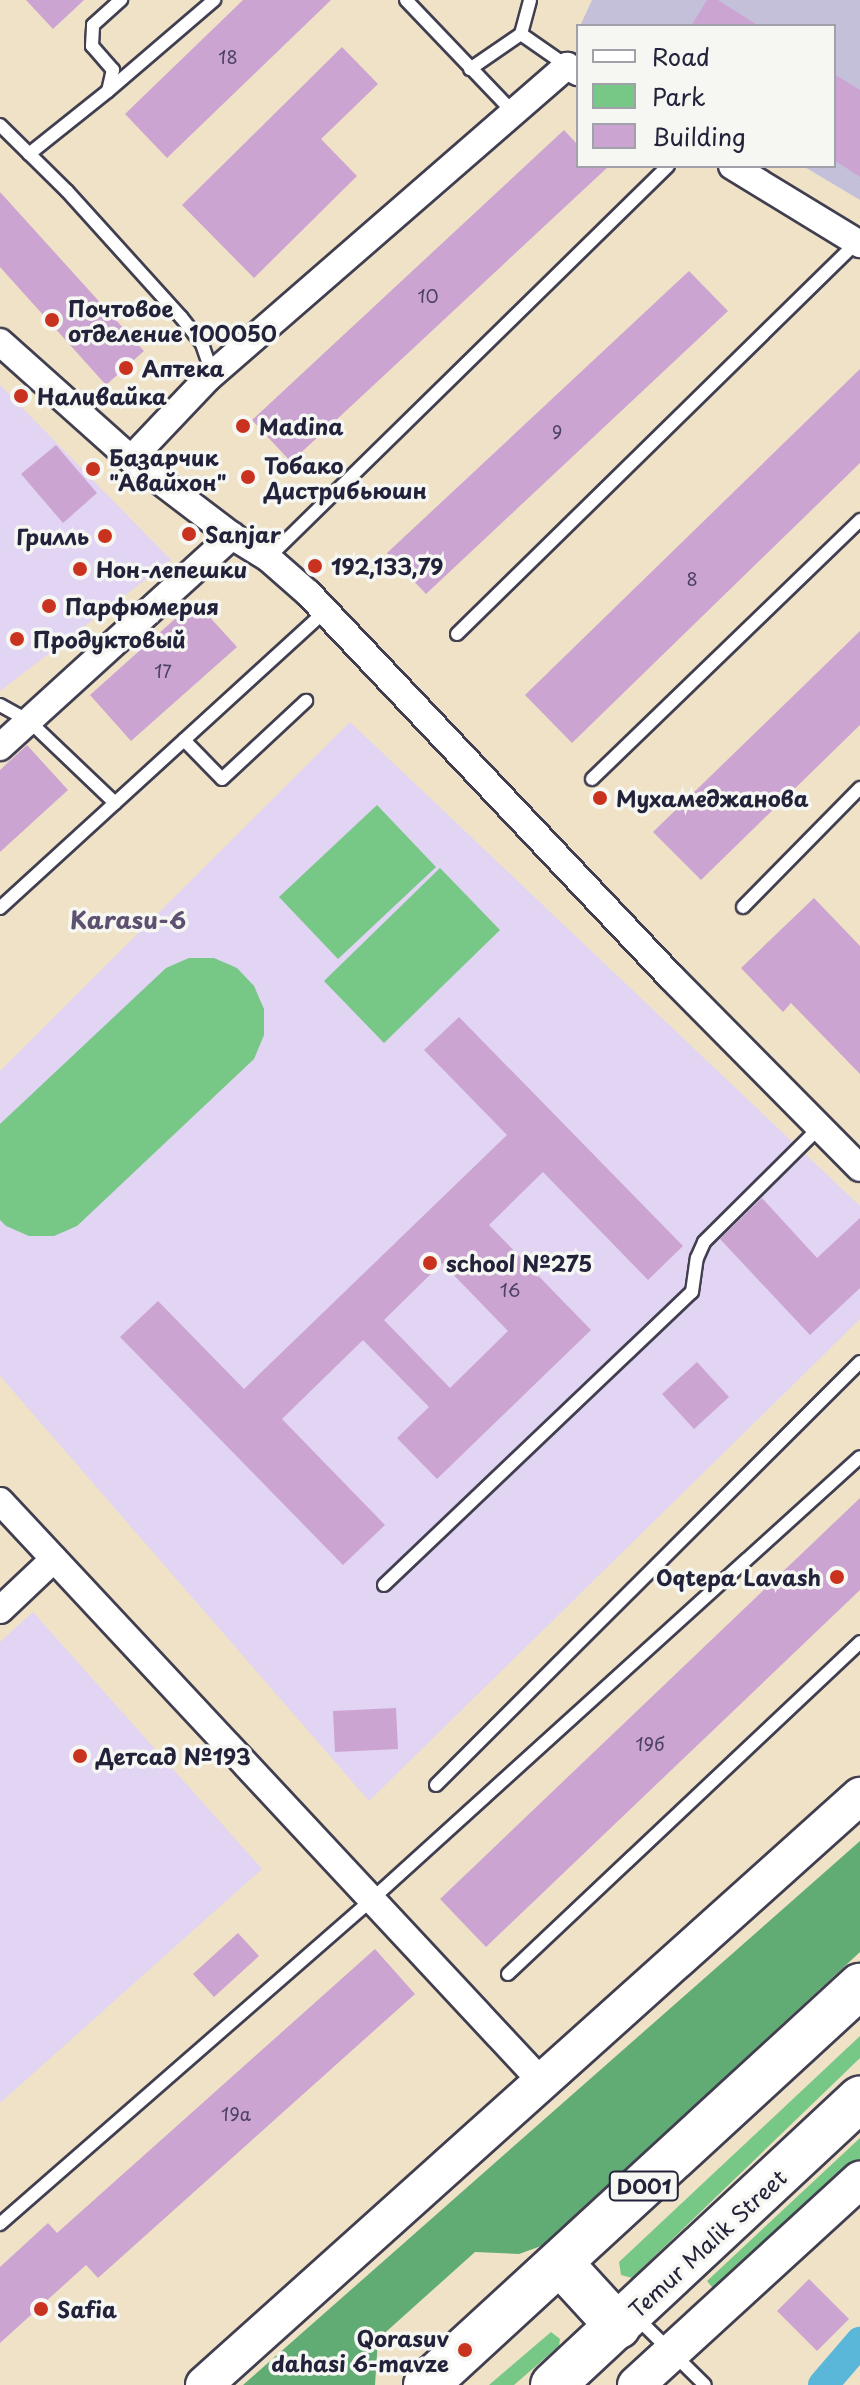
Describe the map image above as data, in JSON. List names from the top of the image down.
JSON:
{
  "streets": {
    "highway": ["D001", "Temur Malik Street"]
  },
  "districts": ["Karasu-6"],
  "places": [
    "Почтовое отделение 100050",
    "Аптека",
    "Наливайка",
    "Madina",
    "Базарчик \"Авайхон\"",
    "Тобако Дистрибьюшн",
    "Sanjar",
    "Грилль",
    "192,133,79",
    "Нон-лепешки",
    "Парфюмерия",
    "Продуктовый",
    "Мухамеджанова",
    "school №275",
    "Oqtepa Lavash",
    "Детсад №193",
    "Safia",
    "Qorasuv dahasi 6-mavze"
  ],
  "house_numbers": [
    "18",
    "10",
    "9",
    "8",
    "17",
    "16",
    "19б",
    "19а"
  ],
  "legend": ["Road", "Park", "Building"]
}
